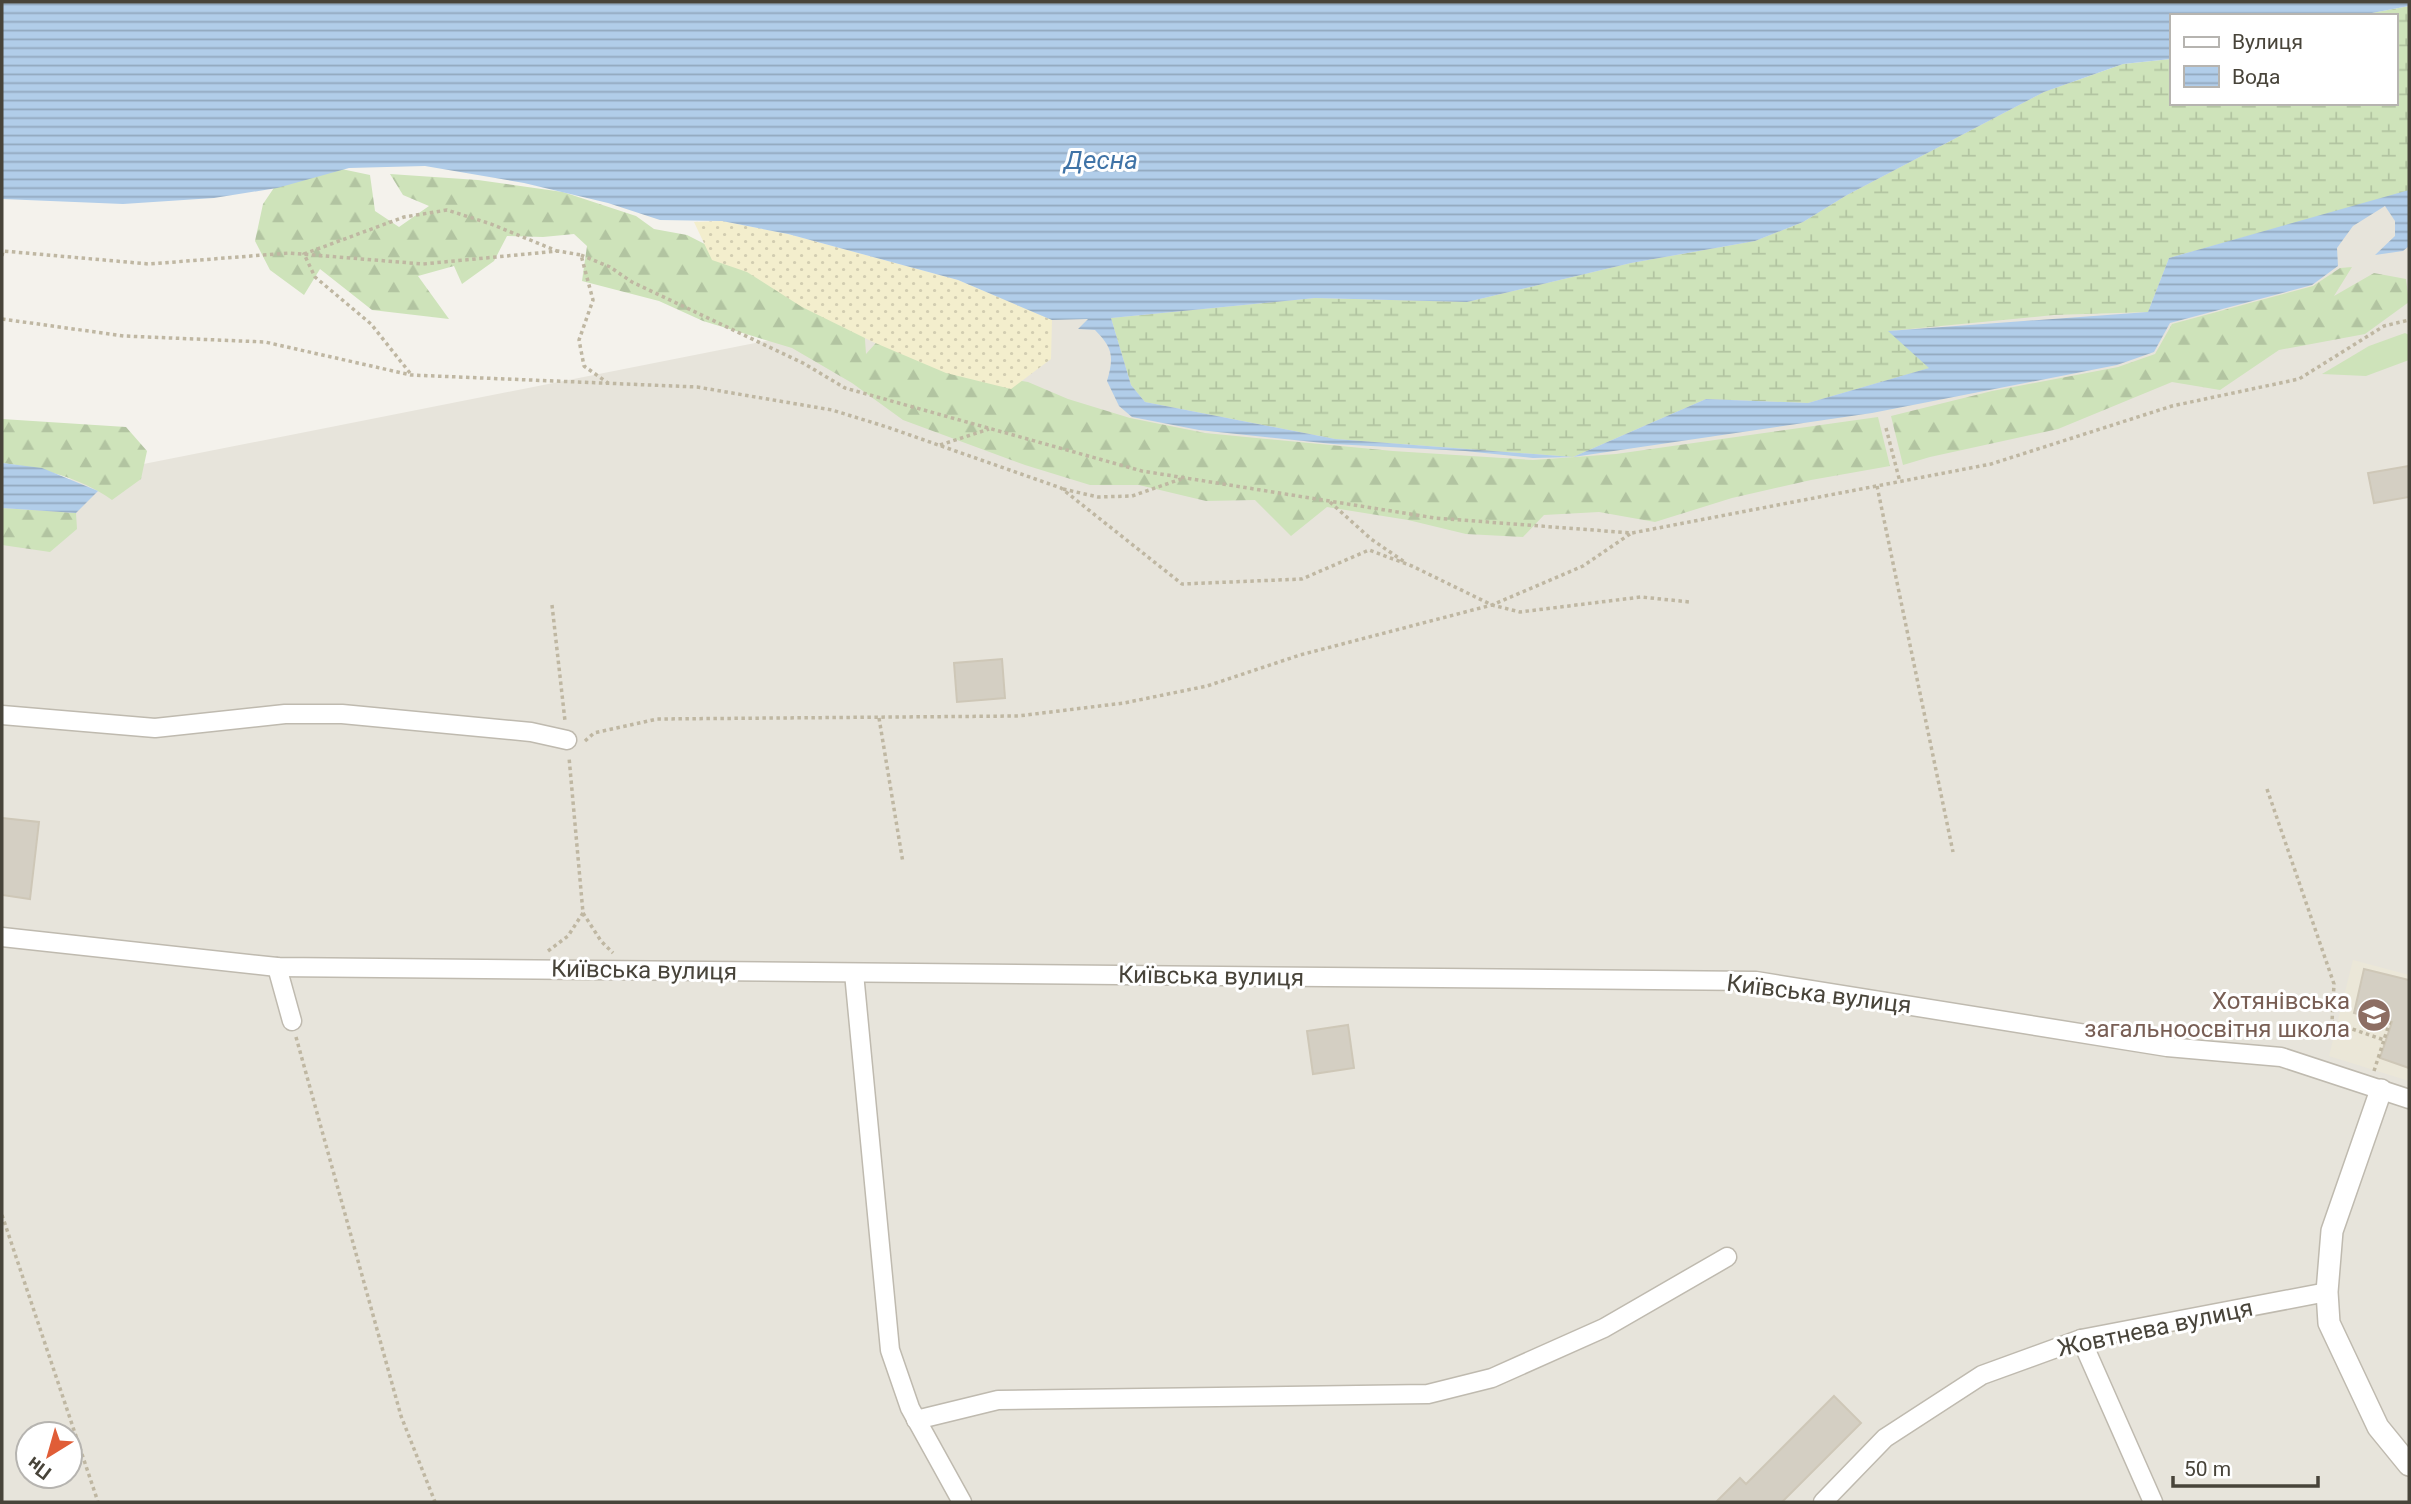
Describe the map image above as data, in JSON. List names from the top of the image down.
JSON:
{
  "streets": {
    "street": ["Київська вулиця", "Жовтнева вулиця"]
  },
  "water": ["Десна"],
  "places": {
    "school or university": ["Хотянівська загальноосвітня школа"]
  },
  "legend": ["Вулиця", "Вода"],
  "scale_bar": "50 m",
  "north": "bottom left"
}
